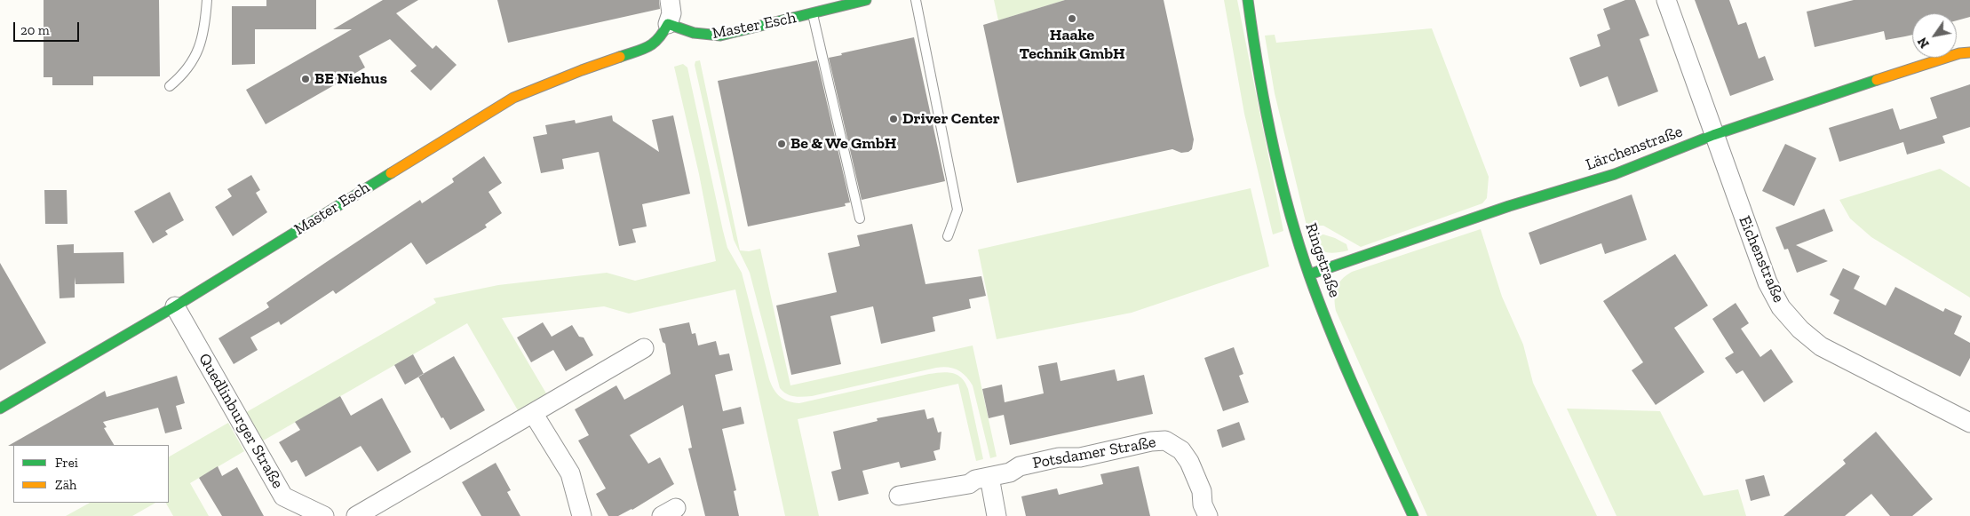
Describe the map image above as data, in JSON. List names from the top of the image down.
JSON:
{
  "streets": {
    "street": [
      "Master Esch",
      "Lärchenstraße",
      "Eichenstraße",
      "Ringstraße",
      "Quedlinburger Straße",
      "Potsdamer Straße"
    ]
  },
  "crossings": [
    ["Master Esch", "Quedlinburger Straße"],
    ["Lärchenstraße", "Eichenstraße"],
    ["Lärchenstraße", "Ringstraße"]
  ],
  "places": [
    "Haake Technik GmbH",
    "BE Niehus",
    "Driver Center",
    "Be & We GmbH"
  ],
  "legend": ["Frei", "Zäh"],
  "scale_bar": "20 m",
  "north": "bottom left"
}
